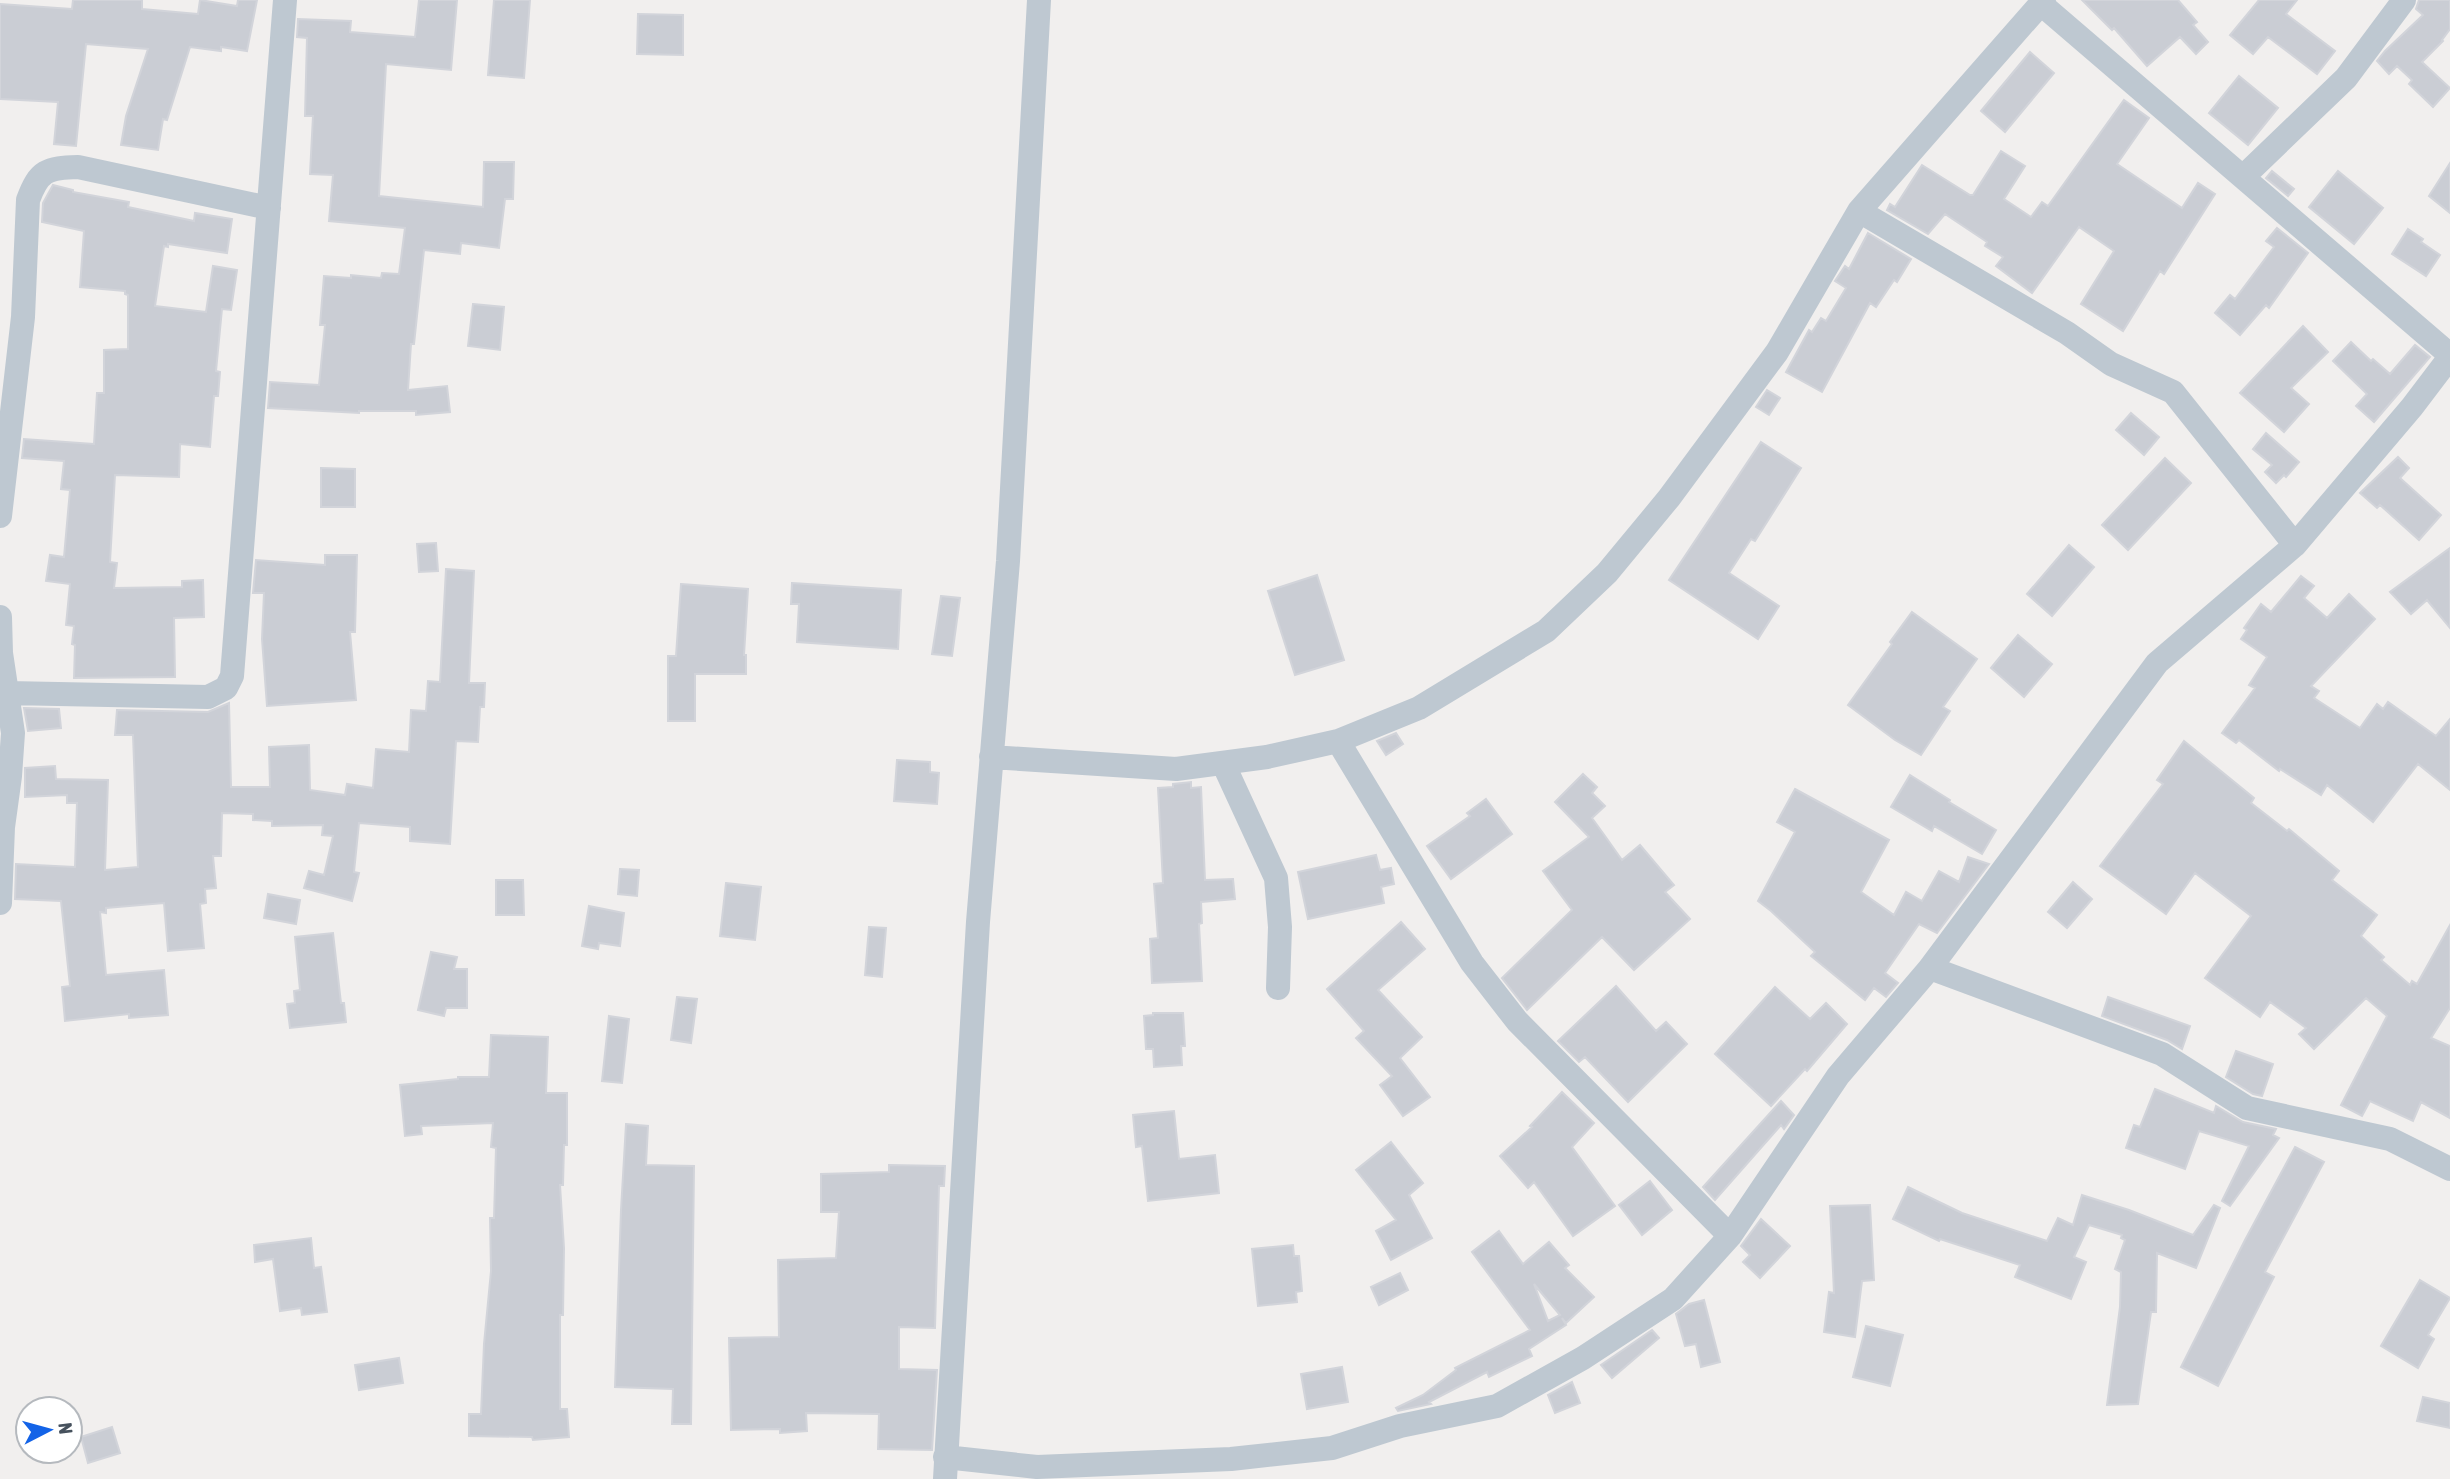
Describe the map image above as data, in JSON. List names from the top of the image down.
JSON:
{
  "north": "right"
}
